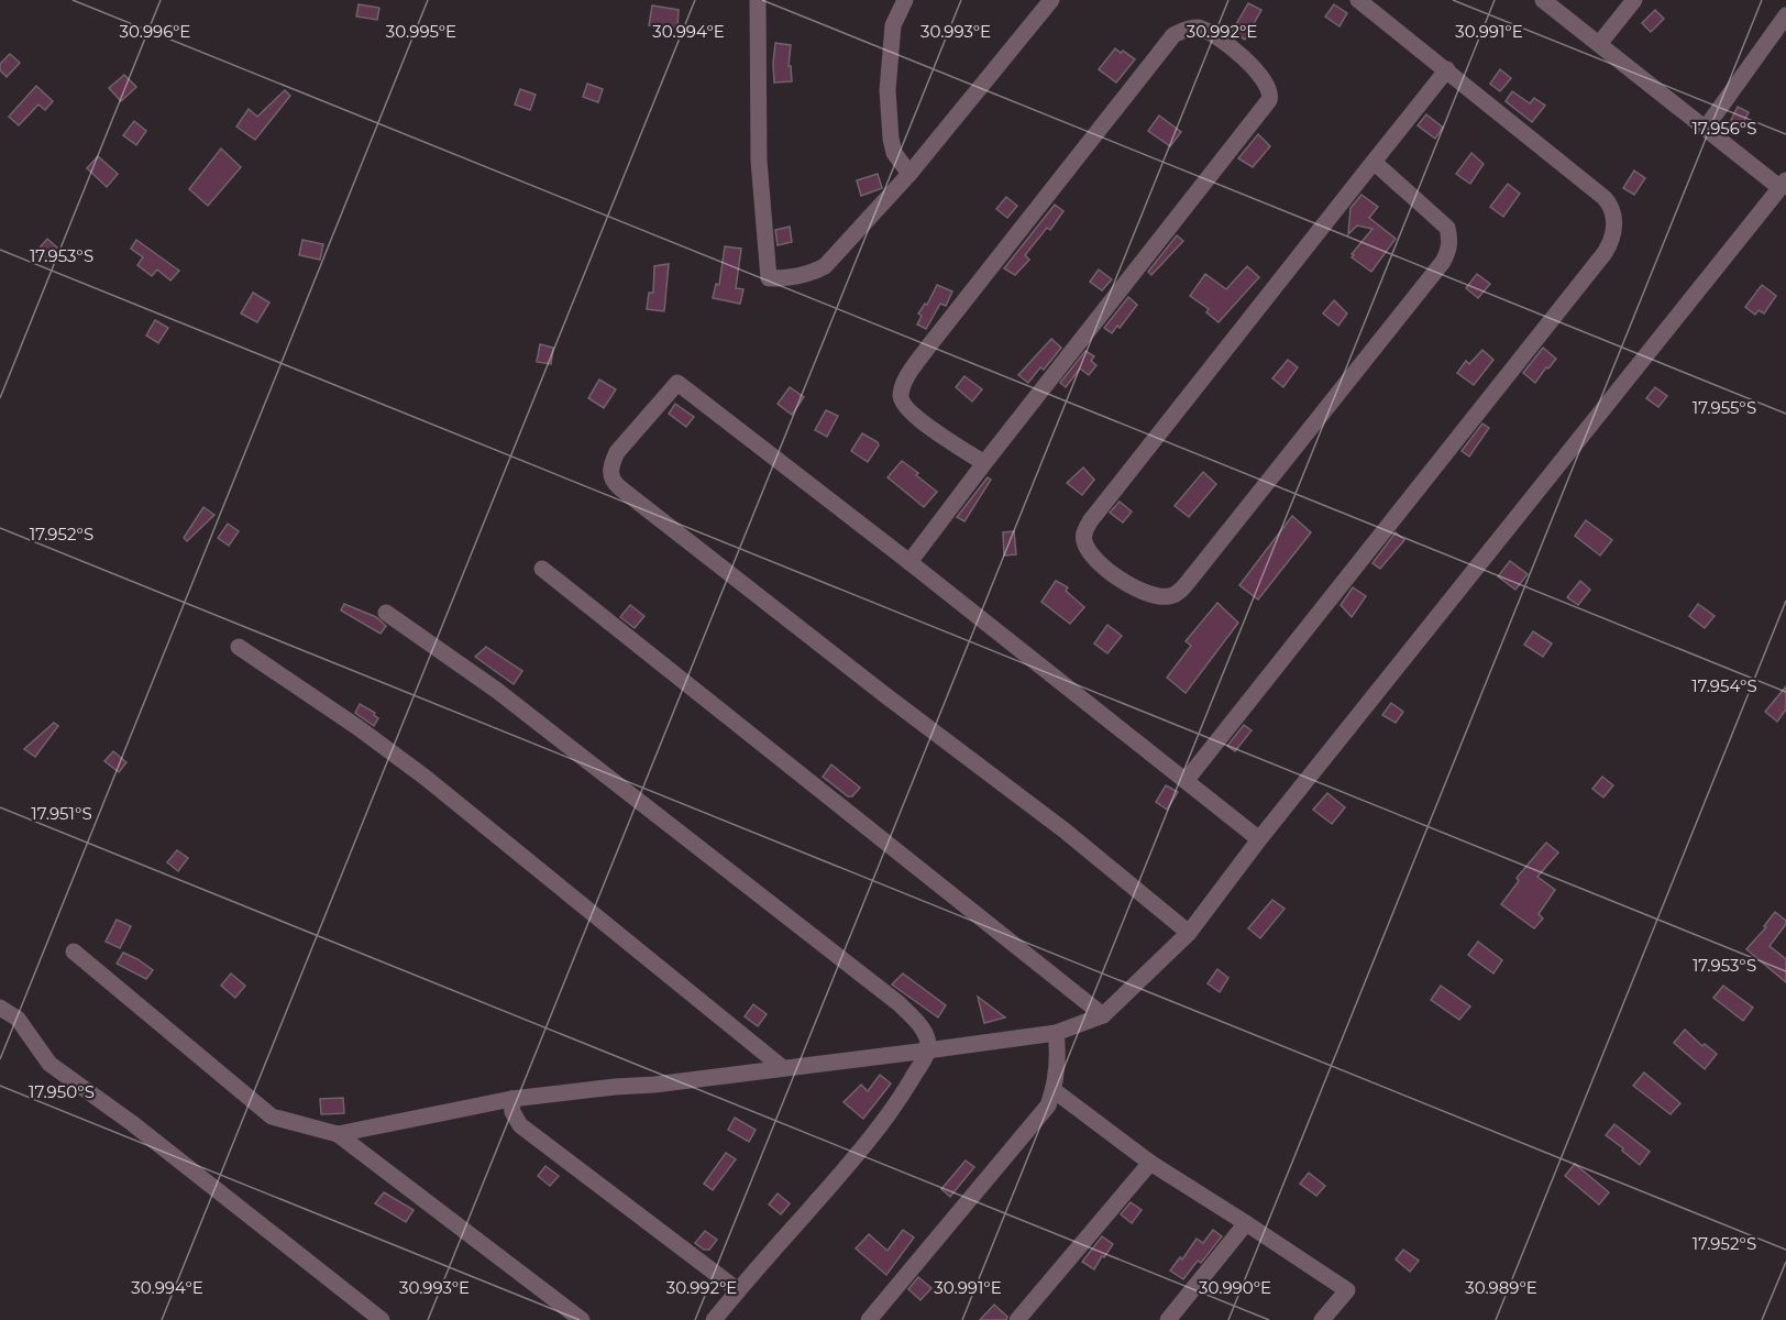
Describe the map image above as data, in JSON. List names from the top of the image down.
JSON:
{
  "coordinates": [
    "30.996°E",
    "30.995°E",
    "30.994°E",
    "30.993°E",
    "30.992°E",
    "30.991°E",
    "17.956°S",
    "17.953°S",
    "17.955°S",
    "17.952°S",
    "17.954°S",
    "17.951°S",
    "17.950°S",
    "30.990°E",
    "30.989°E"
  ]
}
